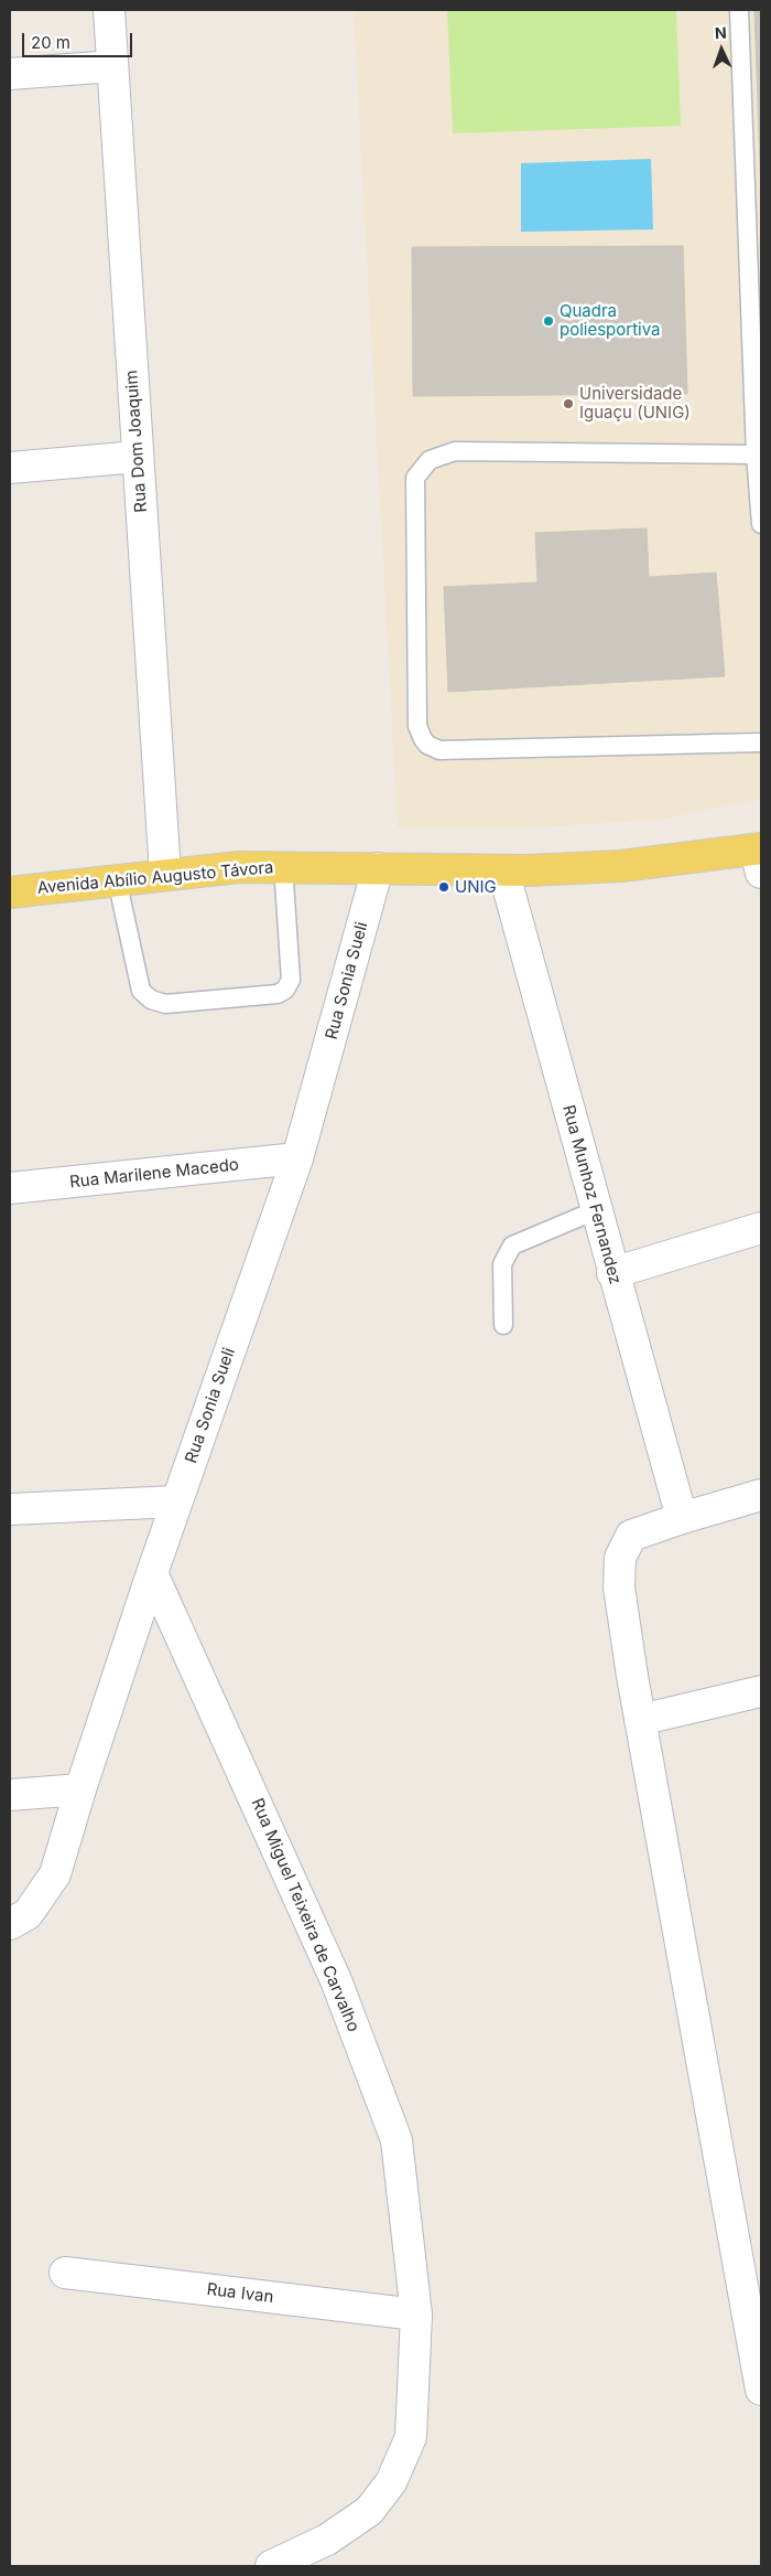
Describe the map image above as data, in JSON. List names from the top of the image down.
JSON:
{
  "streets": {
    "main road": ["Avenida Abílio Augusto Távora"],
    "street": [
      "Rua Dom Joaquim",
      "Rua Sonia Sueli",
      "Rua Marilene Macedo",
      "Rua Munhoz Fernandez",
      "Rua Miguel Teixeira de Carvalho",
      "Rua Ivan"
    ]
  },
  "crossings": [
    ["Rua Dom Joaquim", "Avenida Abílio Augusto Távora"],
    ["Avenida Abílio Augusto Távora", "Rua Sonia Sueli"],
    ["Avenida Abílio Augusto Távora", "Rua Munhoz Fernandez"],
    ["Rua Sonia Sueli", "Rua Marilene Macedo"],
    ["Rua Sonia Sueli", "Rua Miguel Teixeira de Carvalho"],
    ["Rua Miguel Teixeira de Carvalho", "Rua Ivan"]
  ],
  "places": ["Quadra poliesportiva", "Universidade Iguaçu (UNIG)", "UNIG"],
  "scale_bar": "20 m",
  "north": "top"
}
